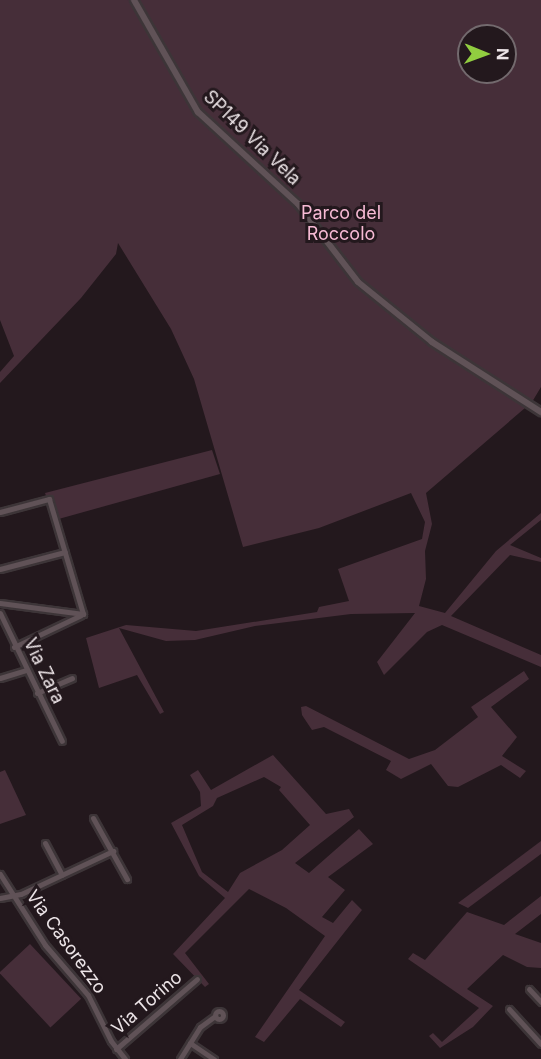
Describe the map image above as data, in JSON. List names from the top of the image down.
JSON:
{
  "streets": {
    "street": [
      "SP149 Via Vela",
      "Via Zara",
      "Via Casorezzo",
      "Via Torino"
    ]
  },
  "crossings": [
    ["Via Casorezzo", "Via Torino"]
  ],
  "parks": ["Parco del Roccolo"],
  "north": "right"
}
